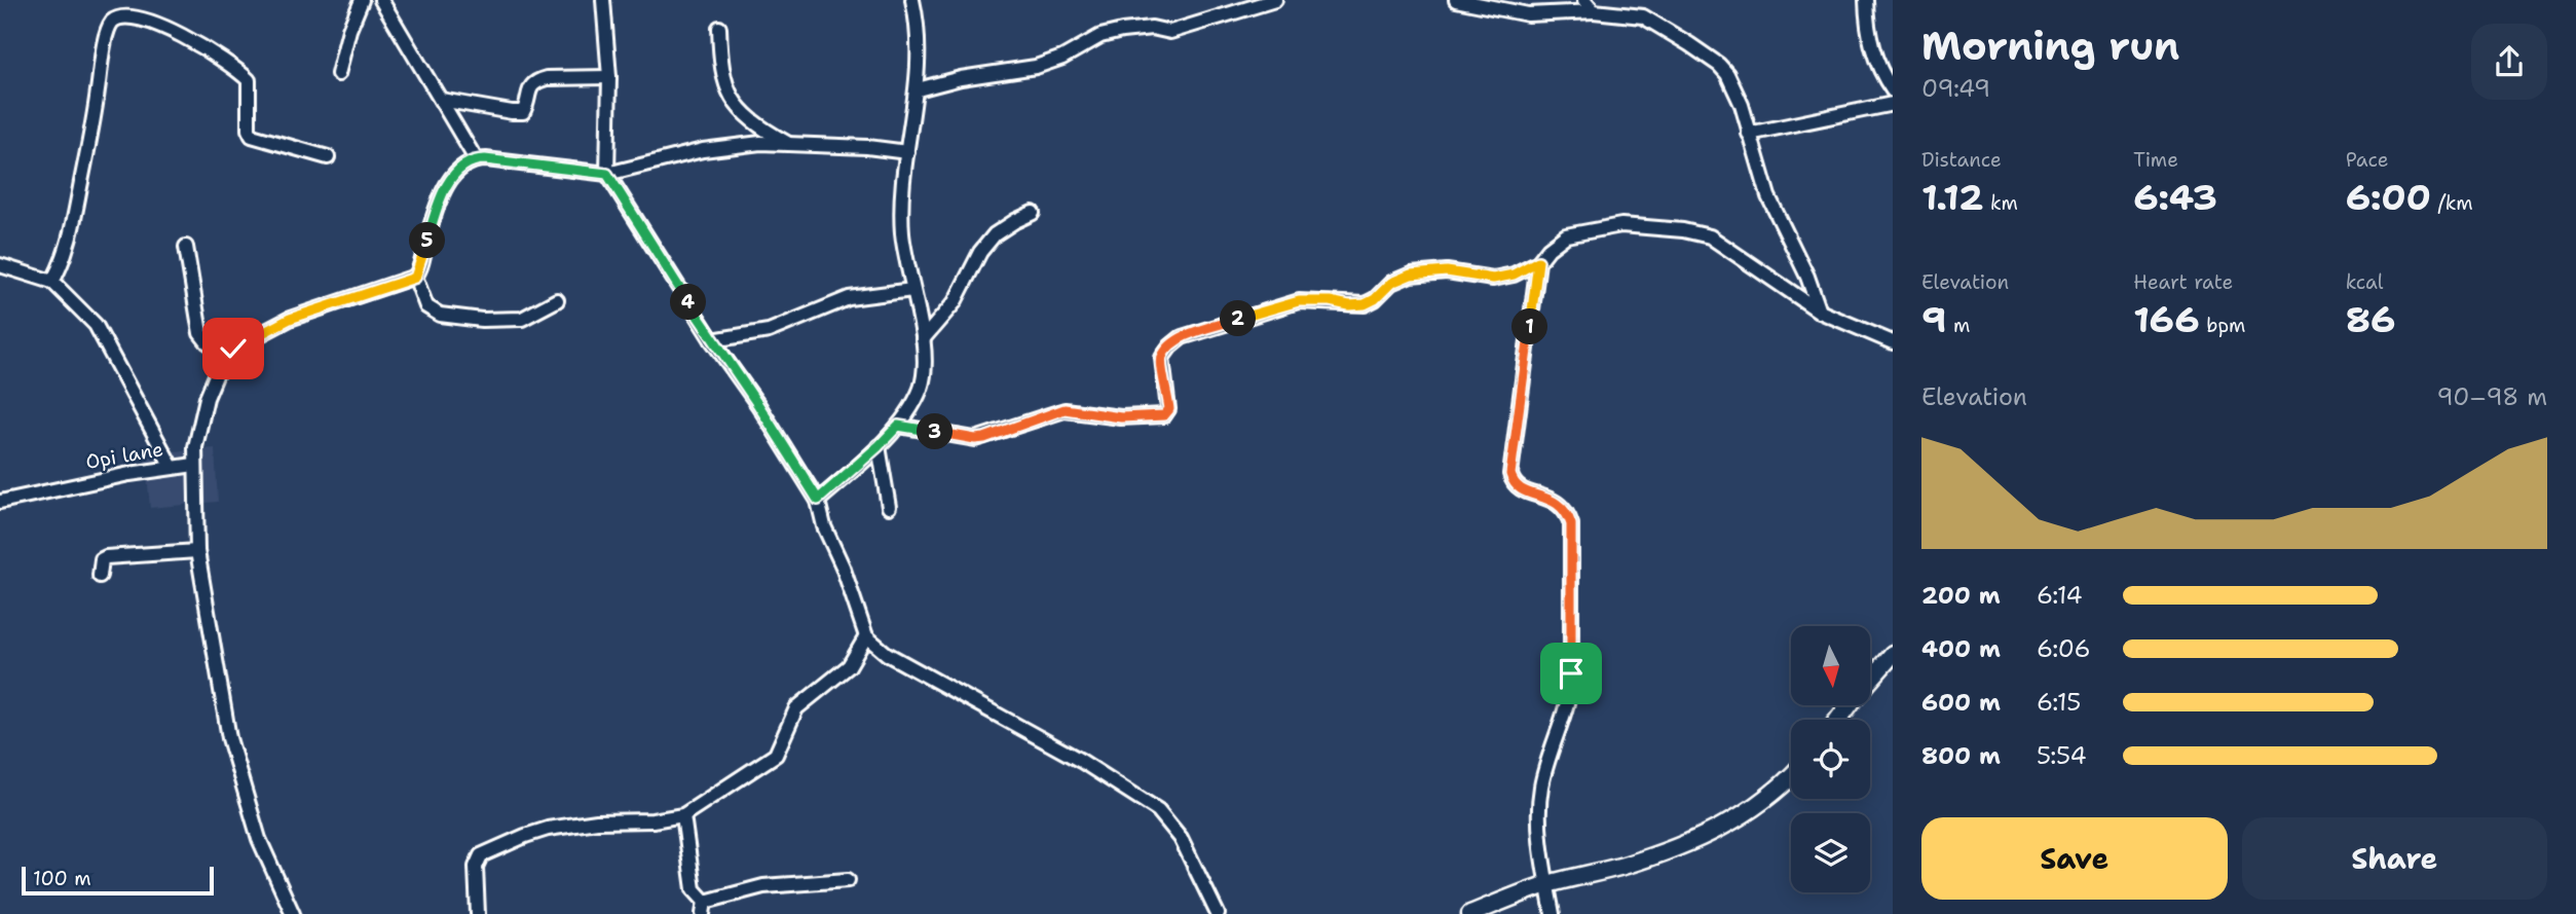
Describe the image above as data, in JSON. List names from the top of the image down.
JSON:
{
  "streets": {
    "street": ["Opi lane"]
  },
  "scale_bar": "100 m",
  "north": "bottom",
  "page": {
    "heading": ["Morning run", "09:49"],
    "stats": [
      ["Distance", "1.12 km"],
      ["Time", "6:43"],
      ["Pace", "6:00 /km"],
      ["Elevation", "9 m"],
      ["Heart rate", "166 bpm"],
      ["kcal", "86"]
    ],
    "pins": [
      "5",
      "4",
      "2",
      "1",
      "3"
    ],
    "chart": ["Elevation", "90–98 m"],
    "list": [
      {
        "name": "200 m",
        "note": "6:14"
      },
      {
        "name": "400 m",
        "note": "6:06"
      },
      {
        "name": "600 m",
        "note": "6:15"
      },
      {
        "name": "800 m",
        "note": "5:54"
      }
    ],
    "buttons": ["Save", "Share"],
    "scale": "100 m"
  }
}
